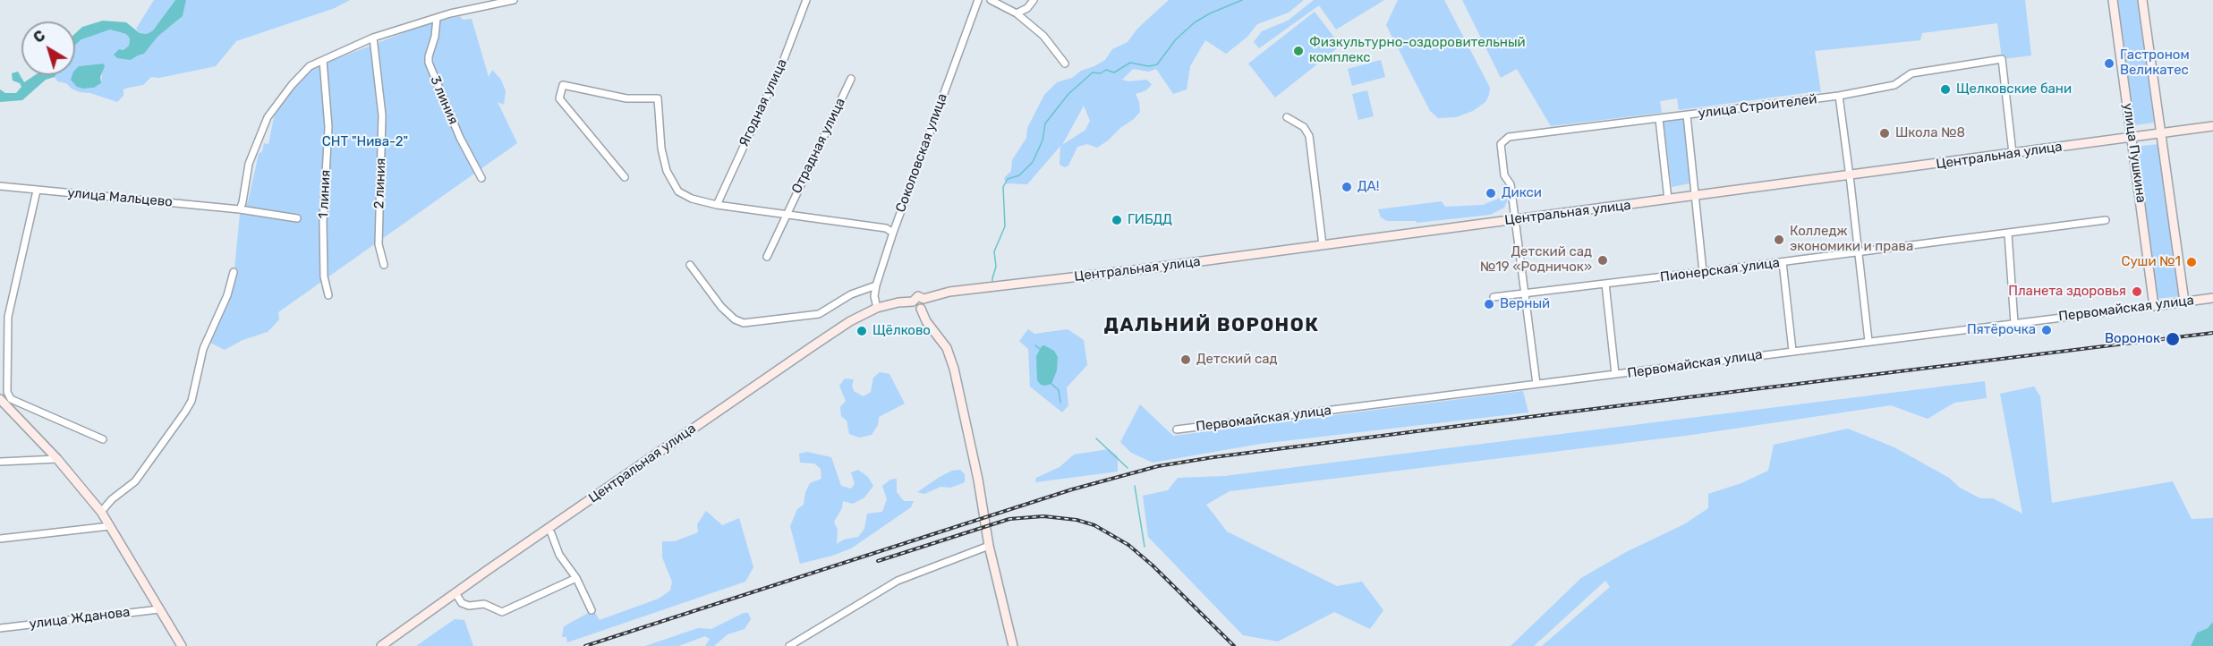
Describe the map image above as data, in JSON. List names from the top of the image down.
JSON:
{
  "streets": {
    "main road": ["улица Пушкина", "Центральная улица", "Первомайская улица"],
    "street": [
      "3 линия",
      "Ягодная улица",
      "улица Строителей",
      "Отрадная улица",
      "Соколовская улица",
      "2 линия",
      "1 линия",
      "улица Мальцево",
      "Пионерская улица",
      "улица Жданова"
    ]
  },
  "crossings": [
    ["Ягодная улица", "Отрадная улица"],
    ["улица Строителей", "Центральная улица"],
    ["Отрадная улица", "Соколовская улица"],
    ["Соколовская улица", "Центральная улица"],
    ["улица Пушкина", "Центральная улица"],
    ["улица Пушкина", "Первомайская улица"]
  ],
  "districts": ["ДАЛЬНИЙ ВОРОНОК"],
  "parks": ["СНТ \"Нива-2\""],
  "places": [
    "Физкультурно-оздоровительный комплекс",
    "Гастроном Великатес",
    "Щелковские бани",
    "Школа №8",
    "ДА!",
    "Дикси",
    "ГИБДД",
    "Колледж экономики и права",
    "Детский сад №19 «Родничок»",
    "Суши №1",
    "Планета здоровья",
    "Верный",
    "Пятёрочка",
    "Щёлково",
    "Воронок",
    "Детский сад"
  ],
  "north": "top left"
}
